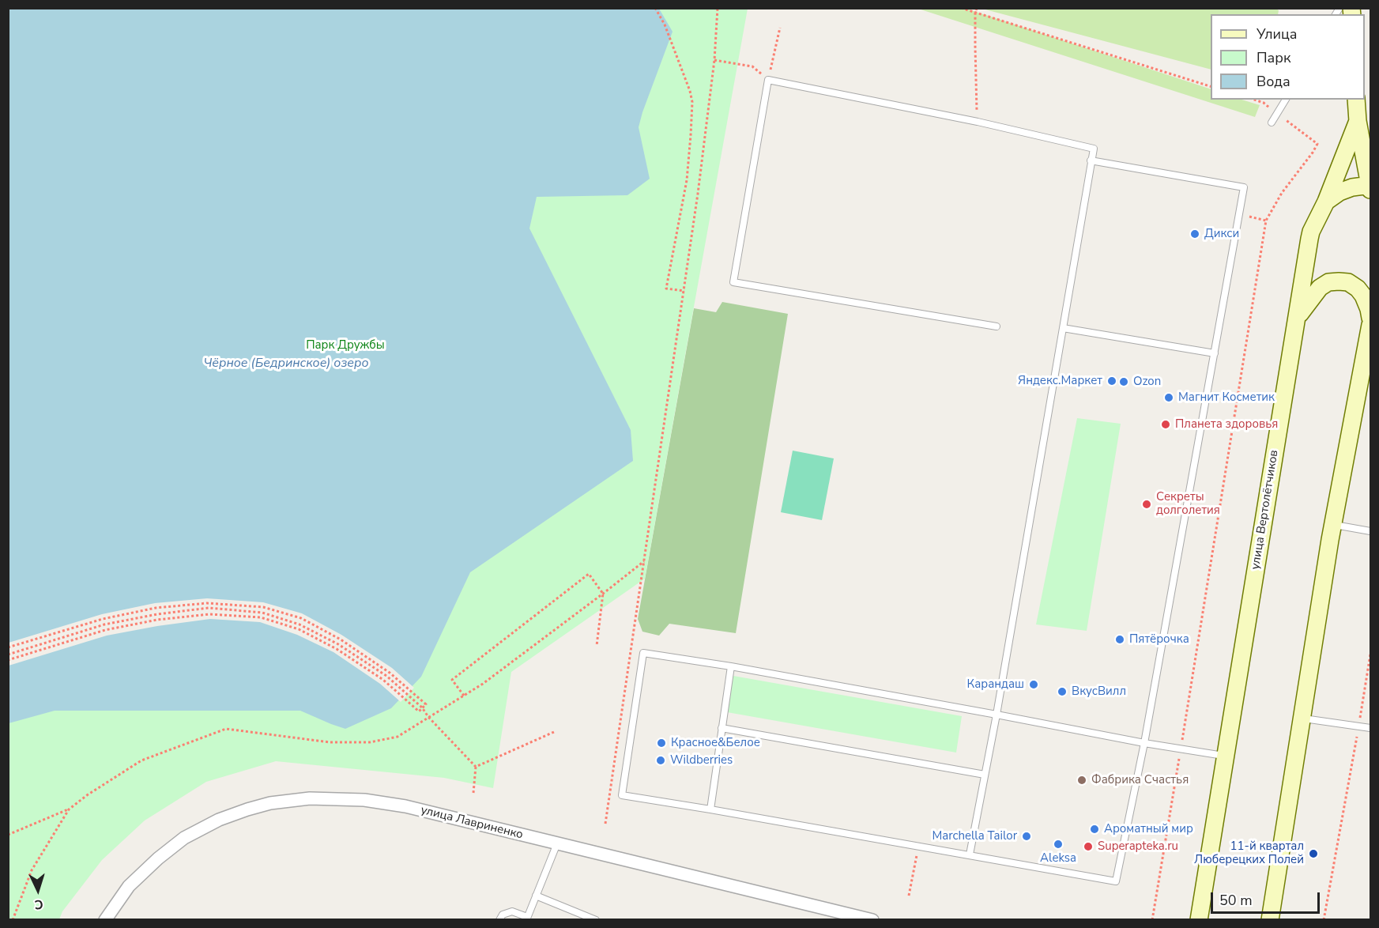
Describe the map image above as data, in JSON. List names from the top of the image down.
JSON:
{
  "streets": {
    "main road": ["улица Вертолётчиков"],
    "street": ["улица Лавриненко"]
  },
  "water": ["Чёрное (Бедринское) озеро"],
  "parks": ["Парк Дружбы"],
  "places": [
    "Дикси",
    "Яндекс.Маркет",
    "Ozon",
    "Магнит Косметик",
    "Планета здоровья",
    "Секреты долголетия",
    "Пятёрочка",
    "Карандаш",
    "ВкусВилл",
    "Красное&Белое",
    "Wildberries",
    "Фабрика Счастья",
    "Ароматный мир",
    "Marchella Tailor",
    "Aleksa",
    "Superapteka.ru",
    "11-й квартал Люберецких Полей"
  ],
  "legend": ["Улица", "Парк", "Вода"],
  "scale_bar": "50 m",
  "north": "bottom"
}
